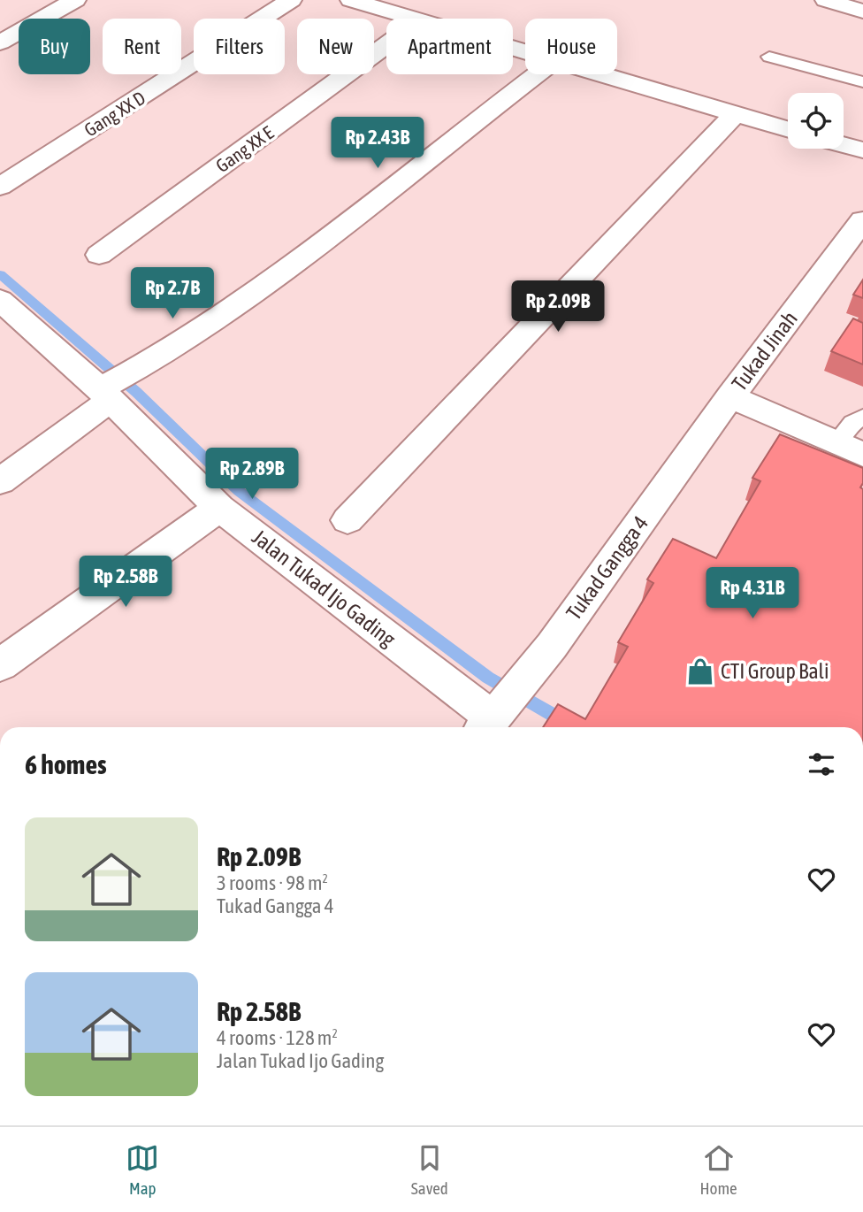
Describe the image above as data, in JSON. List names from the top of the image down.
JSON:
{
  "streets": {
    "street": [
      "Gang XX D",
      "Gang XX E",
      "Tukad Jinah",
      "Tukad Gangga 4",
      "Jalan Tukad Ijo Gading"
    ]
  },
  "crossings": [
    ["Tukad Jinah", "Tukad Gangga 4"],
    ["Tukad Gangga 4", "Jalan Tukad Ijo Gading"]
  ],
  "places": {
    "shop": ["CTI Group Bali"]
  },
  "page": {
    "chip": [
      "Buy",
      "Rent",
      "Filters",
      "New",
      "Apartment",
      "House"
    ],
    "price": [
      "Rp 2.43B",
      "Rp 2.7B",
      "Rp 2.09B",
      "Rp 2.89B",
      "Rp 2.58B",
      "Rp 4.31B"
    ],
    "heading": "6 homes",
    "list": [
      {
        "name": "Rp 2.09B",
        "note": "3 rooms · 98 m² · Tukad Gangga 4"
      },
      {
        "name": "Rp 2.58B",
        "note": "4 rooms · 128 m² · Jalan Tukad Ijo Gading"
      }
    ],
    "tabs": ["Map", "Saved", "Home"]
  }
}
